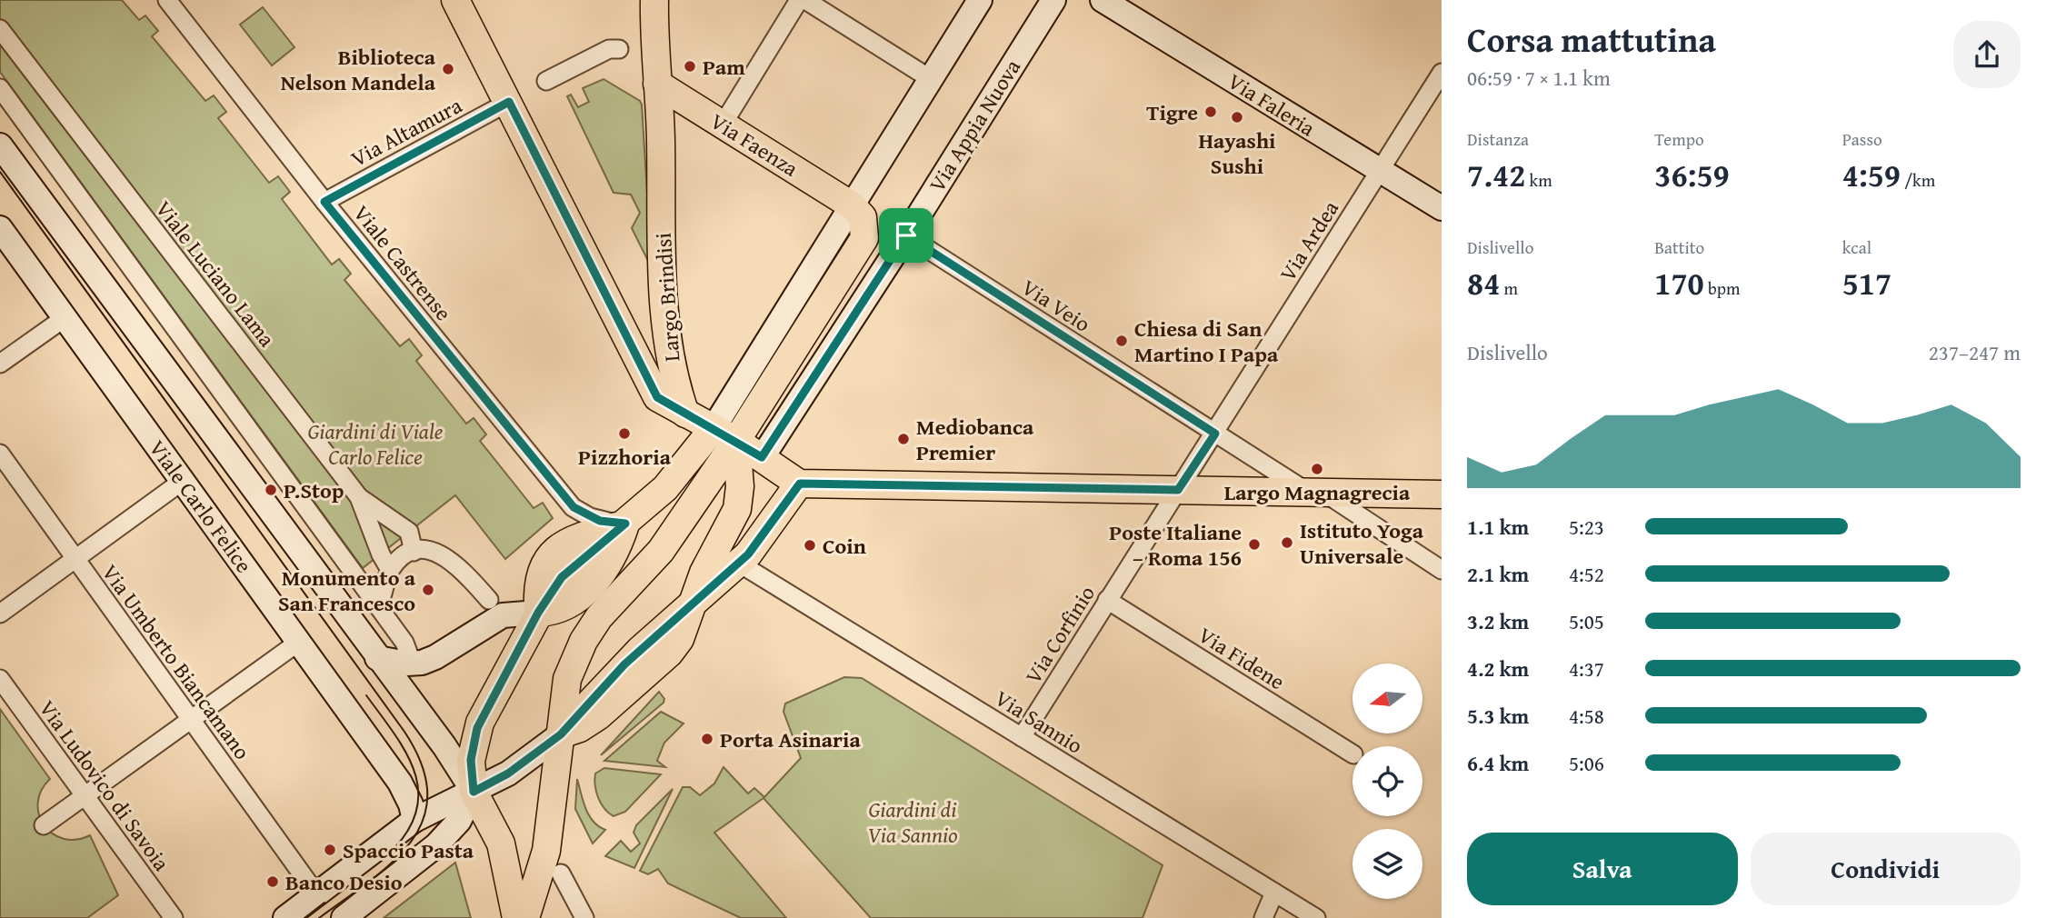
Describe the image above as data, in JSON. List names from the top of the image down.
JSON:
{
  "streets": {
    "main road": [
      "Via Faleria",
      "Via Appia Nuova",
      "Via Faenza",
      "Largo Brindisi",
      "Viale Carlo Felice"
    ],
    "street": [
      "Via Altamura",
      "Via Ardea",
      "Viale Castrense",
      "Viale Luciano Lama",
      "Via Veio",
      "Via Corfinio",
      "Via Fidene",
      "Via Umberto Biancamano",
      "Via Sannio",
      "Via Ludovico di Savoia"
    ]
  },
  "crossings": [
    ["Via Faleria", "Via Ardea"],
    ["Via Appia Nuova", "Via Veio"],
    ["Via Altamura", "Viale Castrense"],
    ["Via Altamura", "Largo Brindisi"],
    ["Via Faenza", "Largo Brindisi"],
    ["Via Ardea", "Via Veio"],
    ["Via Corfinio", "Via Fidene"],
    ["Via Corfinio", "Via Sannio"]
  ],
  "parks": ["Giardini di Viale Carlo Felice", "Giardini di Via Sannio"],
  "places": [
    "Pam",
    "Biblioteca Nelson Mandela",
    "Tigre",
    "Hayashi Sushi",
    "Chiesa di San Martino I Papa",
    "Pizzhoria",
    "Mediobanca Premier",
    "Largo Magnagrecia",
    "P.Stop",
    "Istituto Yoga Universale",
    "Poste Italiane – Roma 156",
    "Coin",
    "Monumento a San Francesco",
    "Porta Asinaria",
    "Spaccio Pasta",
    "Banco Desio"
  ],
  "north": "left",
  "page": {
    "heading": ["Corsa mattutina", "06:59 · 7 × 1.1 km"],
    "stats": [
      ["Distanza", "7.42 km"],
      ["Tempo", "36:59"],
      ["Passo", "4:59 /km"],
      ["Dislivello", "84 m"],
      ["Battito", "170 bpm"],
      ["kcal", "517"]
    ],
    "chart": ["Dislivello", "237–247 m"],
    "list": [
      {
        "name": "1.1 km",
        "note": "5:23"
      },
      {
        "name": "2.1 km",
        "note": "4:52"
      },
      {
        "name": "3.2 km",
        "note": "5:05"
      },
      {
        "name": "4.2 km",
        "note": "4:37"
      },
      {
        "name": "5.3 km",
        "note": "4:58"
      },
      {
        "name": "6.4 km",
        "note": "5:06"
      }
    ],
    "buttons": ["Salva", "Condividi"]
  }
}
